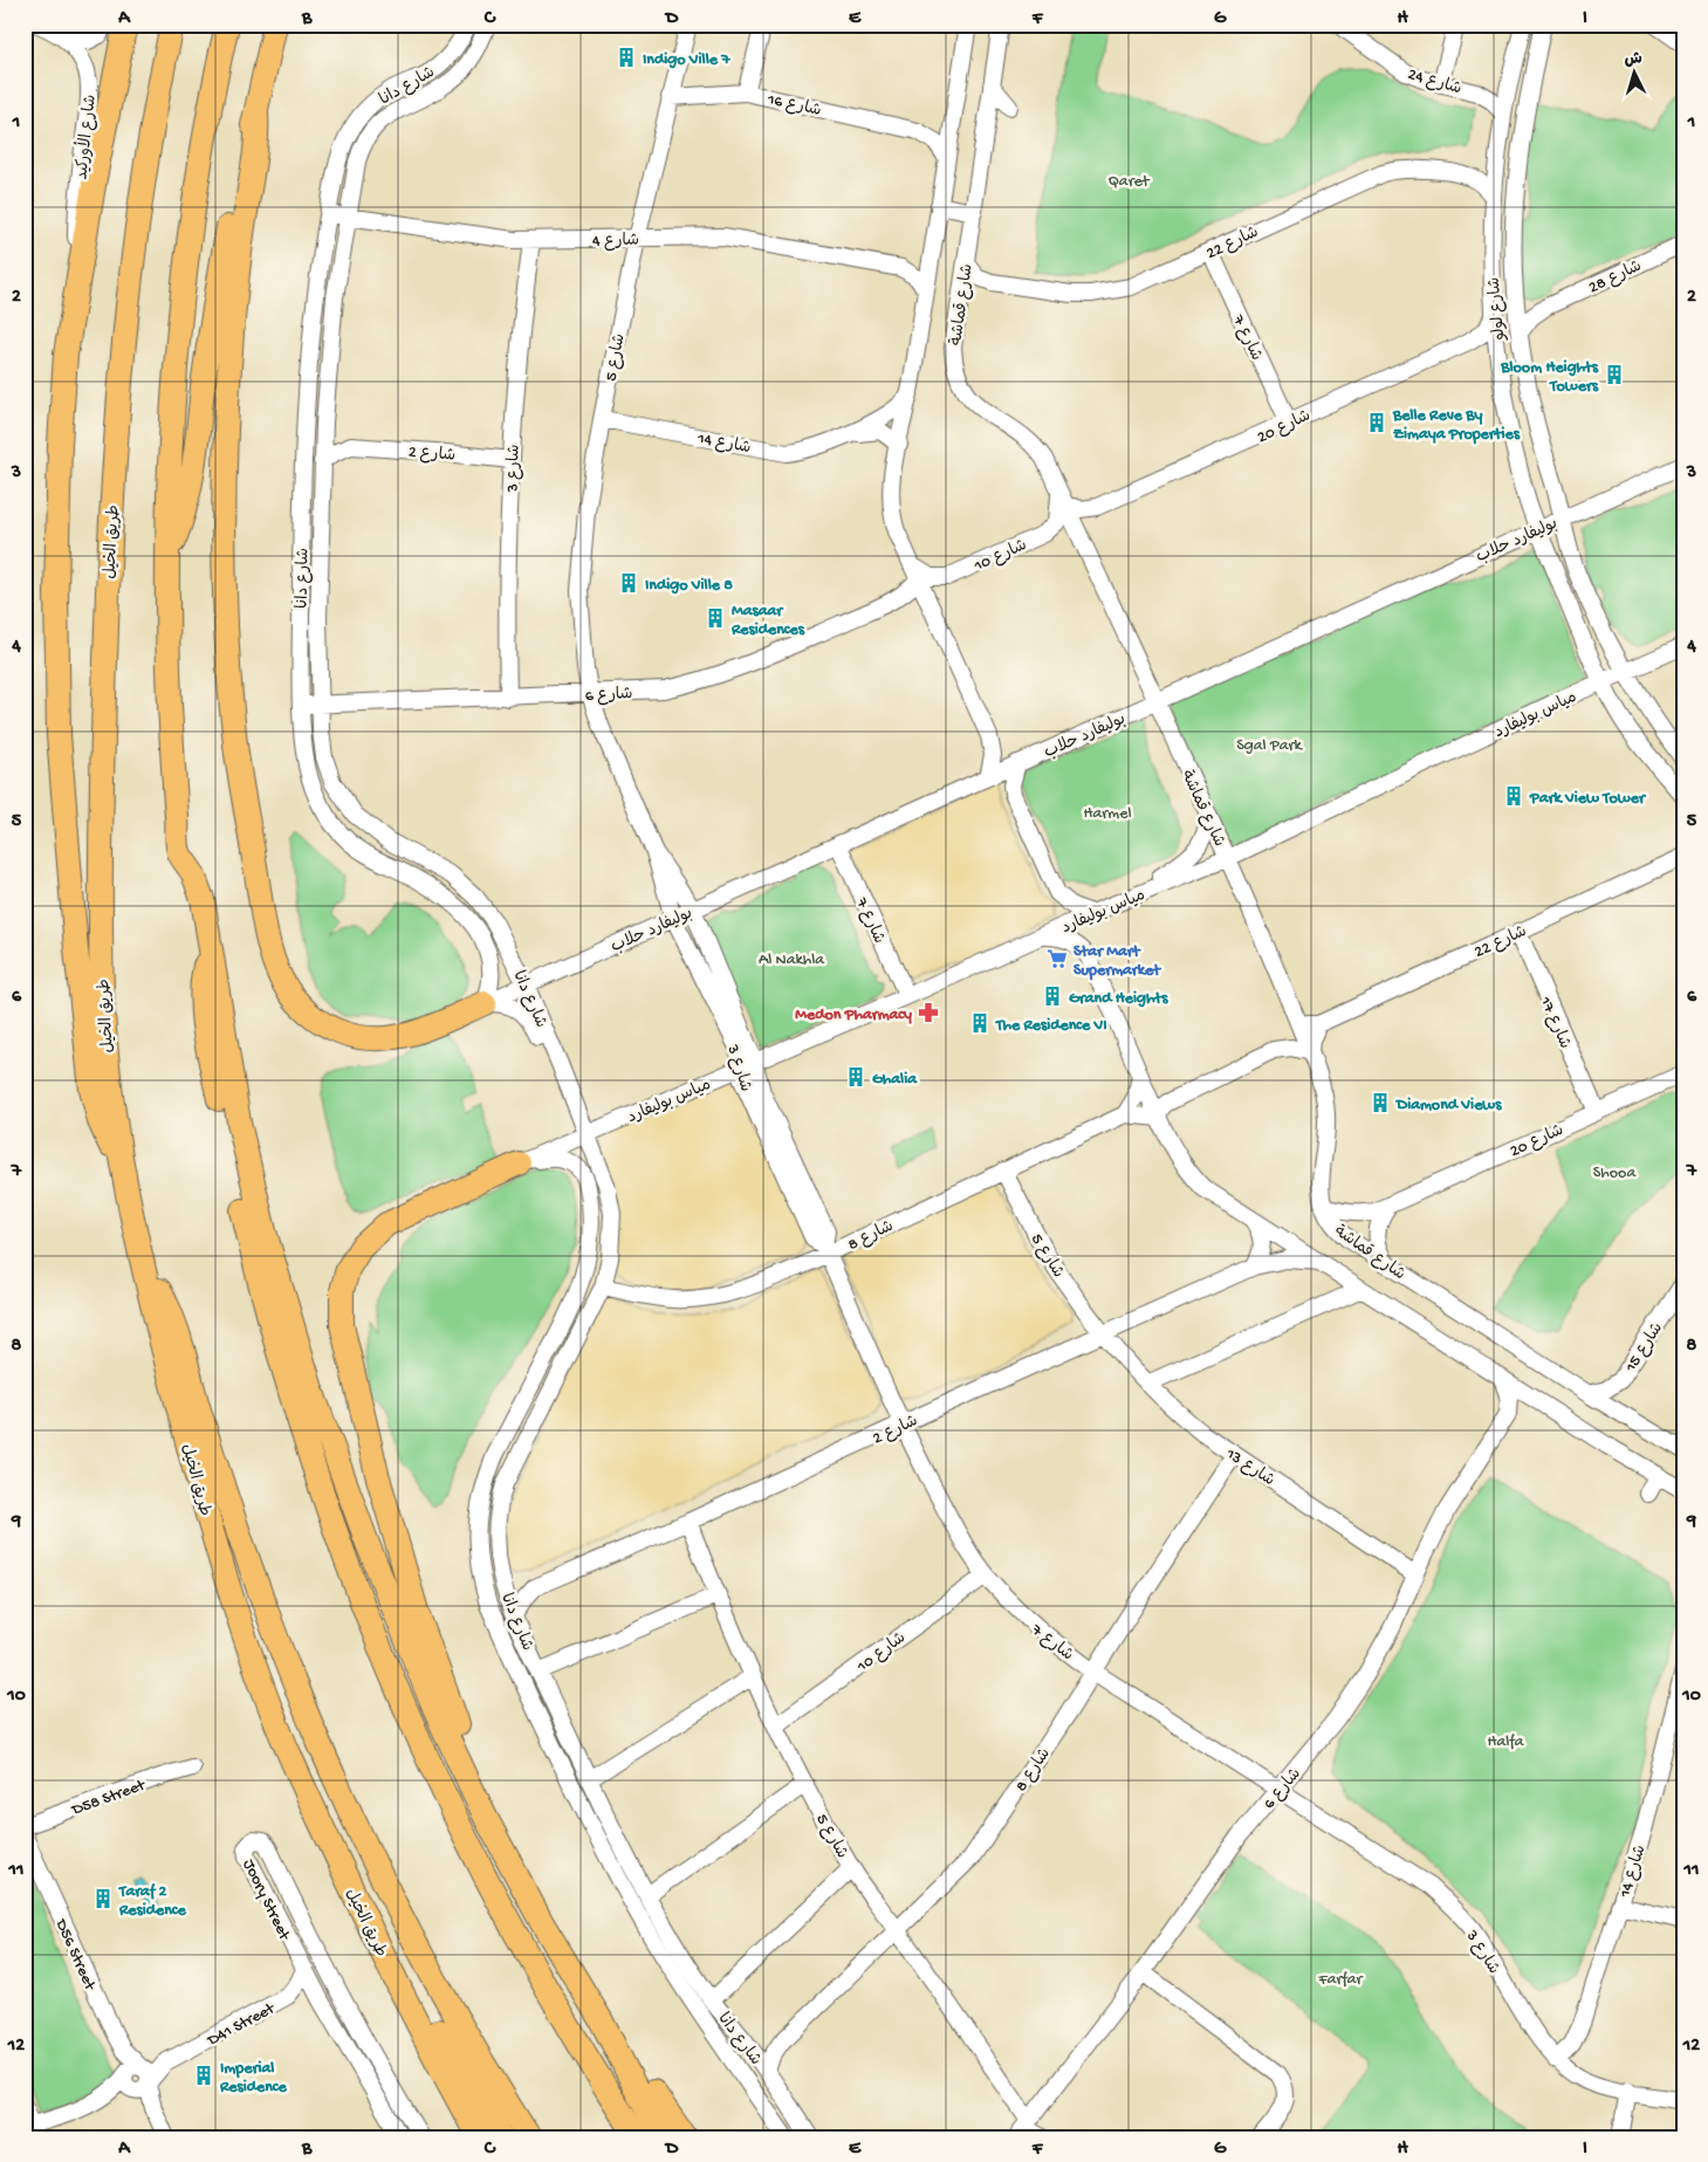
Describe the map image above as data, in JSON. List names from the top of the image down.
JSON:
{
  "streets": {
    "highway": ["طريق الخيل"],
    "street": [
      "شارع 24",
      "شارع دانا",
      "شارع 16",
      "شارع الأوركيد",
      "شارع 4",
      "شارع 22",
      "شارع 28",
      "شارع قماشة",
      "شارع لولو",
      "شارع 7",
      "شارع 5",
      "شارع 20",
      "شارع 14",
      "شارع 2",
      "شارع 3",
      "بوليفارد حلاب",
      "شارع 10",
      "شارع 6",
      "مياس بوليفارد",
      "شارع 17",
      "شارع 8",
      "شارع 15",
      "شارع 13",
      "D58 Street",
      "Joory Street",
      "D56 Street",
      "D41 Street"
    ]
  },
  "crossings": [
    ["شارع 24", "شارع لولو"],
    ["شارع دانا", "شارع 4"],
    ["شارع دانا", "شارع 2"],
    ["شارع دانا", "بوليفارد حلاب"],
    ["شارع دانا", "شارع 6"],
    ["شارع دانا", "مياس بوليفارد"],
    ["شارع دانا", "شارع 8"],
    ["شارع 16", "شارع 5"],
    ["شارع 4", "شارع 5"],
    ["شارع 4", "شارع 3"],
    ["شارع 22", "شارع قماشة"],
    ["شارع 22", "شارع 7"],
    ["شارع 22", "شارع 17"],
    ["شارع 28", "شارع لولو"],
    ["شارع قماشة", "شارع 20"],
    ["شارع قماشة", "بوليفارد حلاب"],
    ["شارع قماشة", "شارع 10"],
    ["شارع قماشة", "مياس بوليفارد"],
    ["شارع قماشة", "شارع 15"],
    ["شارع لولو", "شارع 20"],
    ["شارع لولو", "بوليفارد حلاب"],
    ["شارع لولو", "مياس بوليفارد"],
    ["شارع 7", "شارع 20"],
    ["شارع 7", "شارع 2"],
    ["شارع 7", "شارع 3"],
    ["شارع 7", "بوليفارد حلاب"],
    ["شارع 7", "شارع 10"],
    ["شارع 7", "شارع 6"],
    ["شارع 7", "مياس بوليفارد"],
    ["شارع 7", "شارع 8"],
    ["شارع 5", "شارع 14"],
    ["شارع 5", "شارع 2"],
    ["شارع 5", "شارع 3"],
    ["شارع 5", "شارع 10"],
    ["شارع 5", "شارع 6"],
    ["شارع 5", "شارع 8"],
    ["شارع 5", "شارع 13"],
    ["شارع 20", "شارع 10"],
    ["شارع 20", "شارع 17"],
    ["شارع 14", "شارع 3"],
    ["شارع 2", "شارع 3"],
    ["شارع 2", "شارع 13"],
    ["شارع 3", "بوليفارد حلاب"],
    ["شارع 3", "شارع 6"],
    ["شارع 3", "مياس بوليفارد"],
    ["شارع 3", "شارع 8"],
    ["بوليفارد حلاب", "مياس بوليفارد"],
    ["شارع 10", "شارع 6"],
    ["شارع 6", "شارع 13"],
    ["شارع 8", "شارع 13"],
    ["Joory Street", "D41 Street"],
    ["D56 Street", "D41 Street"]
  ],
  "parks": [
    "Qaret",
    "Sgal Park",
    "Harmel",
    "Al Nakhla",
    "Shooa",
    "Halfa",
    "Farfar"
  ],
  "places": {
    "building": [
      "Indigo Ville 7",
      "Bloom Heights Towers",
      "Belle Reve By Zimaya Properties",
      "Indigo Ville 8",
      "Masaar Residences",
      "Park View Tower",
      "Grand Heights",
      "The Residence VI",
      "Ghalia",
      "Diamond Views",
      "Taraf 2 Residence",
      "Imperial Residence"
    ],
    "supermarket": ["Star Mart Supermarket"],
    "pharmacy": ["Medon Pharmacy"]
  },
  "north": "top",
  "grid": {
    "columns": [
      "A",
      "B",
      "C",
      "D",
      "E",
      "F",
      "G",
      "H",
      "I"
    ],
    "rows": [
      "1",
      "2",
      "3",
      "4",
      "5",
      "6",
      "7",
      "8",
      "9",
      "10",
      "11",
      "12"
    ]
  }
}
